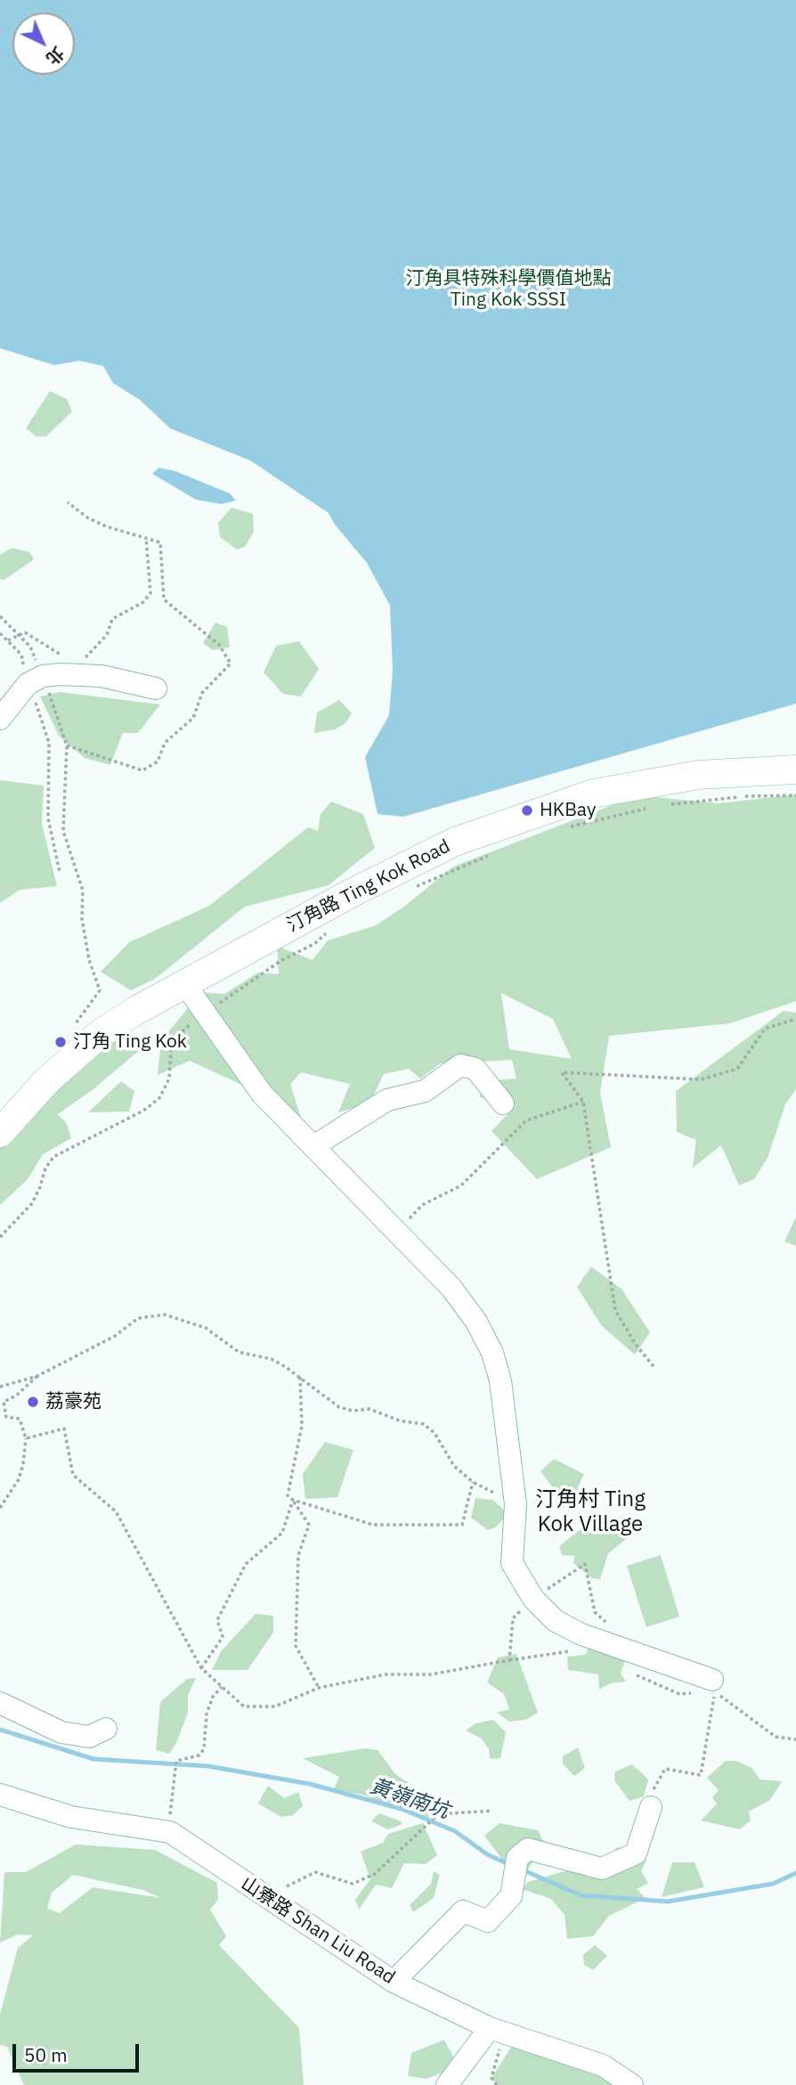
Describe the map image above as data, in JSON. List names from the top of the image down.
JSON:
{
  "streets": {
    "main road": ["汀角路 Ting Kok Road"],
    "street": ["山寮路 Shan Liu Road"]
  },
  "districts": ["汀角村 Ting Kok Village"],
  "water": ["黃嶺南坑"],
  "parks": ["汀角具特殊科學價值地點 Ting Kok SSSI"],
  "places": ["HKBay", "汀角 Ting Kok", "荔豪苑"],
  "scale_bar": "50 m",
  "north": "bottom right"
}
